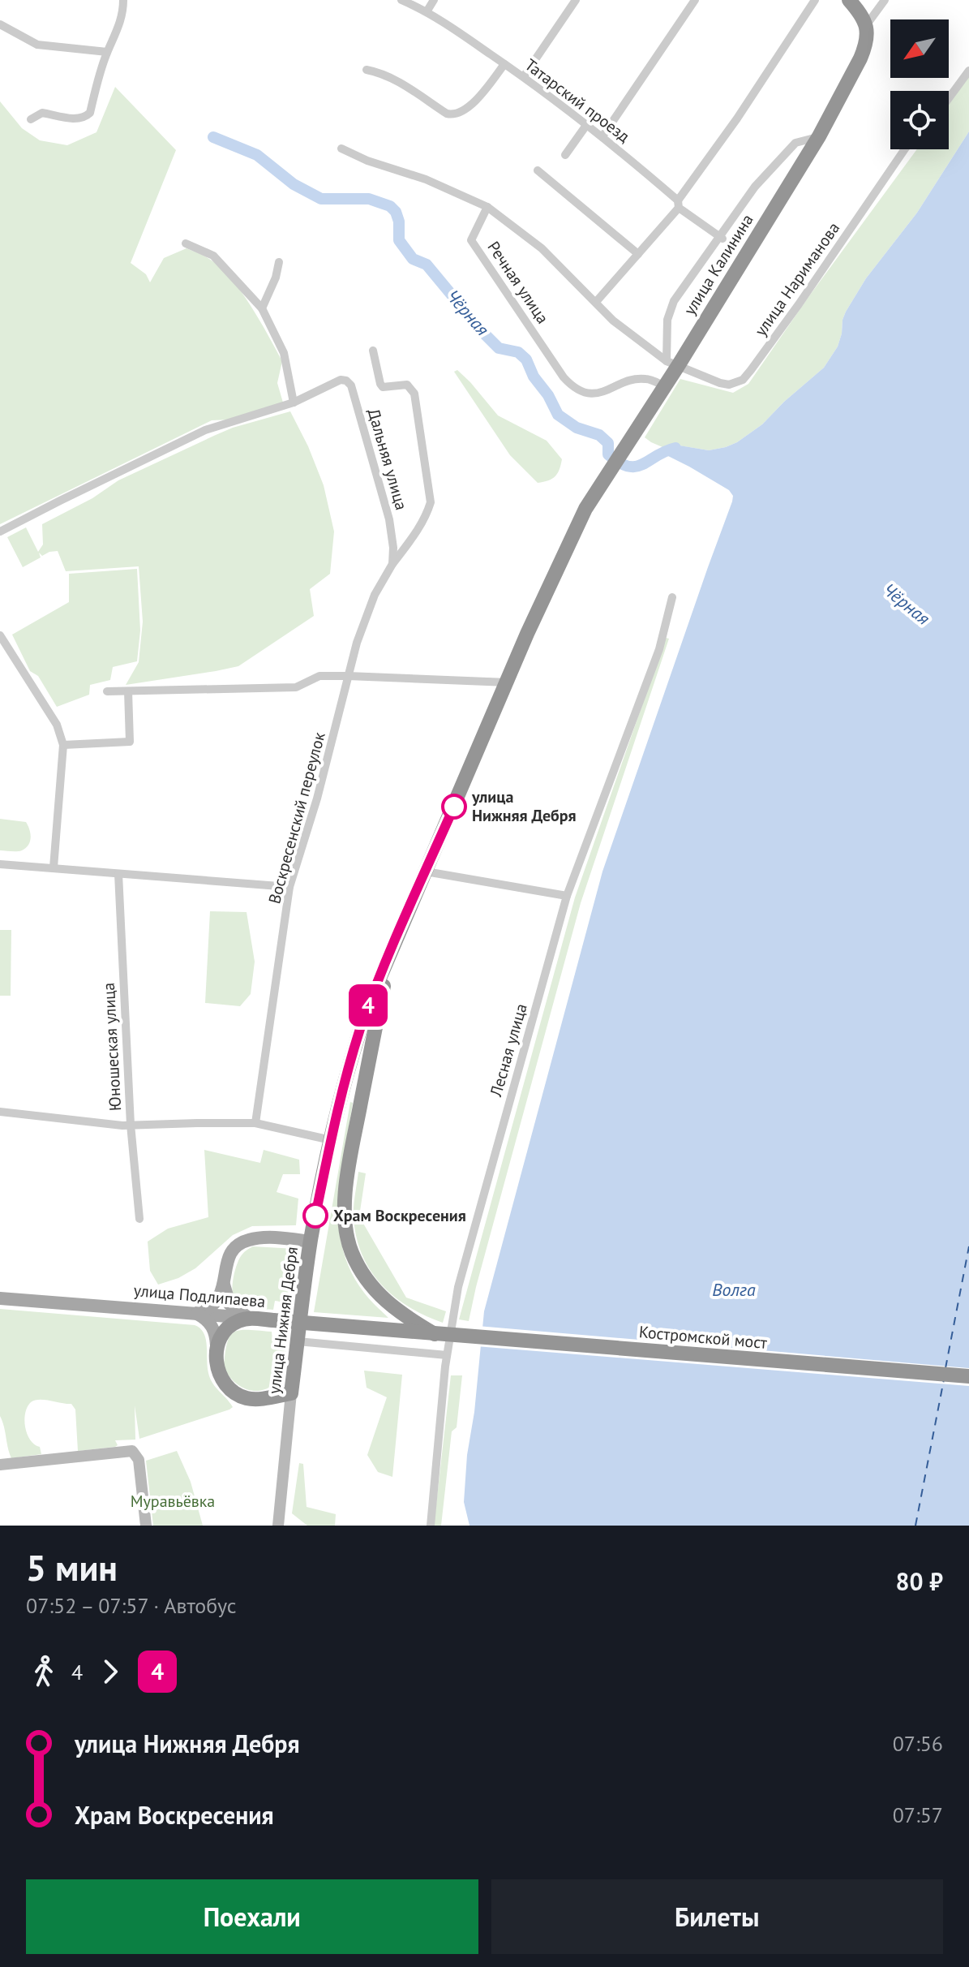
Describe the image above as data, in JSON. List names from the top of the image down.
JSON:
{
  "streets": {
    "highway": [
      "улица Калинина",
      "улица Подлипаева",
      "улица Нижняя Дебря",
      "Костромской мост"
    ],
    "street": [
      "Татарский проезд",
      "улица Нариманова",
      "Речная улица",
      "Дальняя улица",
      "Воскресенский переулок",
      "Юношеская улица",
      "Лесная улица"
    ]
  },
  "crossings": [
    ["Татарский проезд", "улица Калинина"],
    ["улица Калинина", "улица Нариманова"],
    ["улица Калинина", "Речная улица"],
    ["улица Калинина", "улица Нижняя Дебря"],
    ["улица Нариманова", "Речная улица"],
    ["улица Подлипаева", "Костромской мост"]
  ],
  "water": ["Чёрная", "Волга"],
  "parks": ["Муравьёвка"],
  "places": ["улица Нижняя Дебря", "Храм Воскресения"],
  "lines": ["bus line 4"],
  "north": "bottom left",
  "page": {
    "on_map": "4",
    "heading": ["5 мин", "07:52 – 07:57 · Автобус", "80 ₽"],
    "legs": ["4", "4"],
    "list": [
      {
        "name": "улица Нижняя Дебря",
        "value": "07:56"
      },
      {
        "name": "Храм Воскресения",
        "value": "07:57"
      }
    ],
    "buttons": ["Поехали", "Билеты"]
  }
}
